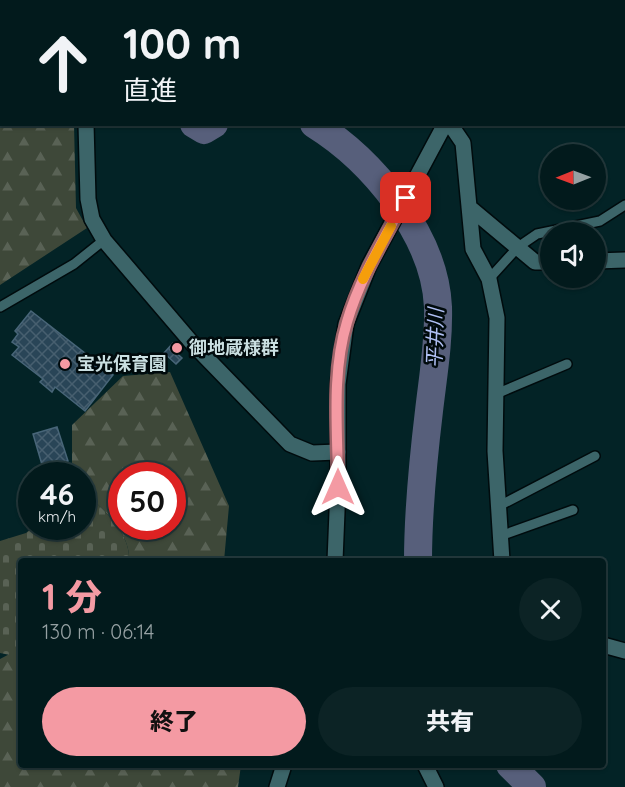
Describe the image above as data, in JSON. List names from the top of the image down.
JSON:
{
  "water": ["平井川"],
  "places": ["御地蔵様群", "宝光保育園"],
  "north": "left",
  "page": {
    "turn": ["100 m", "直進"],
    "speed": "46 km/h",
    "limit": "50",
    "heading": ["1 分", "130 m · 06:14"],
    "buttons": ["終了", "共有"]
  }
}
